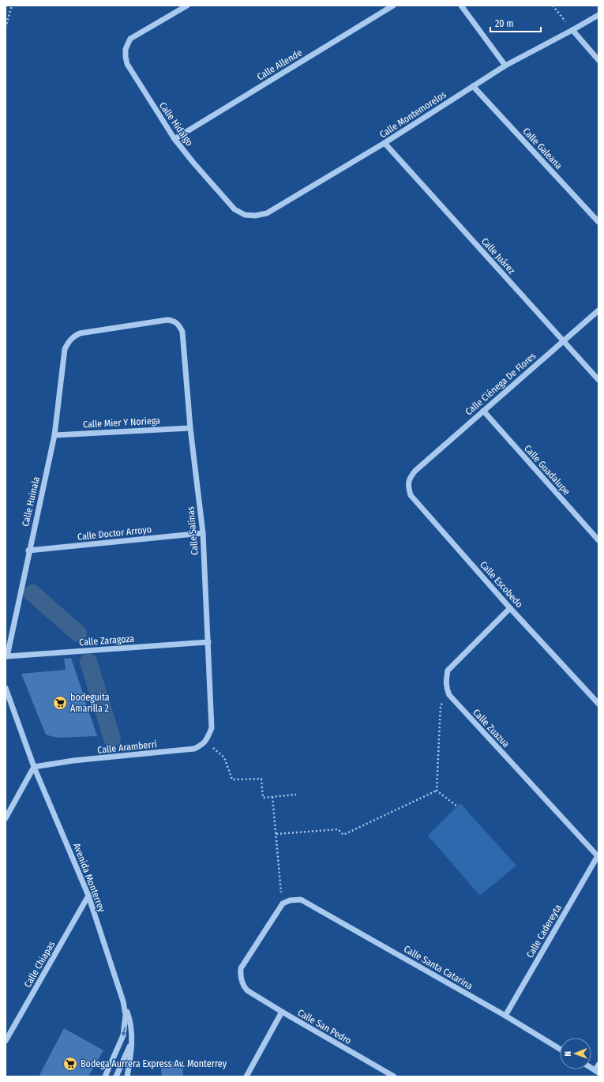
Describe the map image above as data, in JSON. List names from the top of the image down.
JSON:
{
  "streets": {
    "street": [
      "Calle Allende",
      "Calle Montemorelos",
      "Calle Hidalgo",
      "Calle Galeana",
      "Calle Juárez",
      "Calle Ciénega De Flores",
      "Calle Mier Y Noriega",
      "Calle Guadalupe",
      "Calle Huinala",
      "Calle Salinas",
      "Calle Doctor Arroyo",
      "Calle Escobedo",
      "Calle Zaragoza",
      "Calle Zuazua",
      "Calle Aramberri",
      "Avenida Monterrey",
      "Calle Cadereyta",
      "Calle Chiapas",
      "Calle Santa Catarina",
      "Calle San Pedro"
    ]
  },
  "crossings": [
    ["Calle Allende", "Calle Hidalgo"],
    ["Calle Montemorelos", "Calle Hidalgo"],
    ["Calle Montemorelos", "Calle Galeana"],
    ["Calle Montemorelos", "Calle Juárez"],
    ["Calle Juárez", "Calle Ciénega De Flores"],
    ["Calle Ciénega De Flores", "Calle Guadalupe"],
    ["Calle Ciénega De Flores", "Calle Escobedo"],
    ["Calle Mier Y Noriega", "Calle Huinala"],
    ["Calle Mier Y Noriega", "Calle Salinas"],
    ["Calle Huinala", "Calle Salinas"],
    ["Calle Huinala", "Calle Doctor Arroyo"],
    ["Calle Huinala", "Calle Zaragoza"],
    ["Calle Salinas", "Calle Doctor Arroyo"],
    ["Calle Salinas", "Calle Zaragoza"],
    ["Calle Salinas", "Calle Aramberri"],
    ["Calle Zuazua", "Calle Cadereyta"],
    ["Calle Aramberri", "Avenida Monterrey"],
    ["Avenida Monterrey", "Calle Chiapas"],
    ["Calle Cadereyta", "Calle Santa Catarina"],
    ["Calle Santa Catarina", "Calle San Pedro"]
  ],
  "places": {
    "supermarket": ["bodeguita Amarilla 2", "Bodega Aurrera Express Av. Monterrey"]
  },
  "scale_bar": "20 m",
  "north": "left"
}
